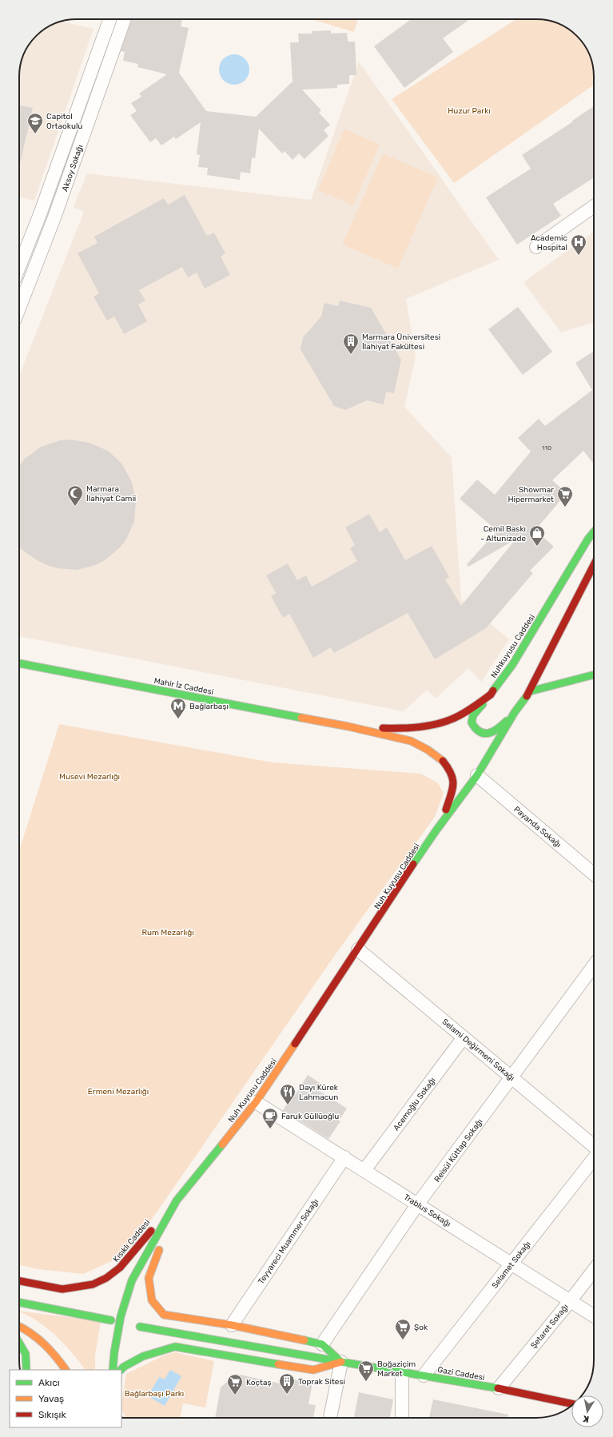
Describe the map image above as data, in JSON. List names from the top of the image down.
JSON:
{
  "streets": {
    "main road": [
      "Nuhkuyusu Caddesi",
      "Mahir İz Caddesi",
      "Nuh Kuyusu Caddesi",
      "Kısıklı Caddesi",
      "Gazi Caddesi"
    ],
    "street": [
      "Aksoy Sokağı",
      "Payanda Sokağı",
      "Selami Değirmeni Sokağı",
      "Acemoğlu Sokağı",
      "Reisül Küttap Sokağı",
      "Trablus Sokağı",
      "Teyyareci Muammer Sokağı",
      "Selamet Sokağı",
      "Şetaret Sokağı"
    ]
  },
  "crossings": [
    ["Nuhkuyusu Caddesi", "Mahir İz Caddesi"],
    ["Nuh Kuyusu Caddesi", "Selami Değirmeni Sokağı"],
    ["Nuh Kuyusu Caddesi", "Trablus Sokağı"],
    ["Nuh Kuyusu Caddesi", "Kısıklı Caddesi"],
    ["Selami Değirmeni Sokağı", "Acemoğlu Sokağı"],
    ["Selami Değirmeni Sokağı", "Reisül Küttap Sokağı"],
    ["Acemoğlu Sokağı", "Trablus Sokağı"],
    ["Reisül Küttap Sokağı", "Trablus Sokağı"],
    ["Trablus Sokağı", "Teyyareci Muammer Sokağı"],
    ["Trablus Sokağı", "Selamet Sokağı"],
    ["Trablus Sokağı", "Şetaret Sokağı"],
    ["Selamet Sokağı", "Gazi Caddesi"],
    ["Şetaret Sokağı", "Gazi Caddesi"]
  ],
  "parks": [
    "Huzur Parkı",
    "Musevi Mezarlığı",
    "Rum Mezarlığı",
    "Ermeni Mezarlığı",
    "Bağlarbaşı Parkı"
  ],
  "places": {
    "school or university": ["Capitol Ortaokulu"],
    "hospital": ["Academic Hospital"],
    "building": ["Marmara Üniversitesi İlahiyat Fakültesi", "Toprak Sitesi"],
    "mosque": ["Marmara İlahiyat Camii"],
    "supermarket": [
      "Showmar Hipermarket",
      "Şok",
      "Boğaziçim Market",
      "Koçtaş"
    ],
    "shop": ["Cemil Baskı - Altunizade"],
    "metro station": ["Bağlarbaşı"],
    "restaurant": ["Dayı Kürek Lahmacun"],
    "cafe": ["Faruk Güllüoğlu"]
  },
  "house_numbers": ["110"],
  "legend": ["Akıcı", "Yavaş", "Sıkışık"],
  "north": "bottom"
}
